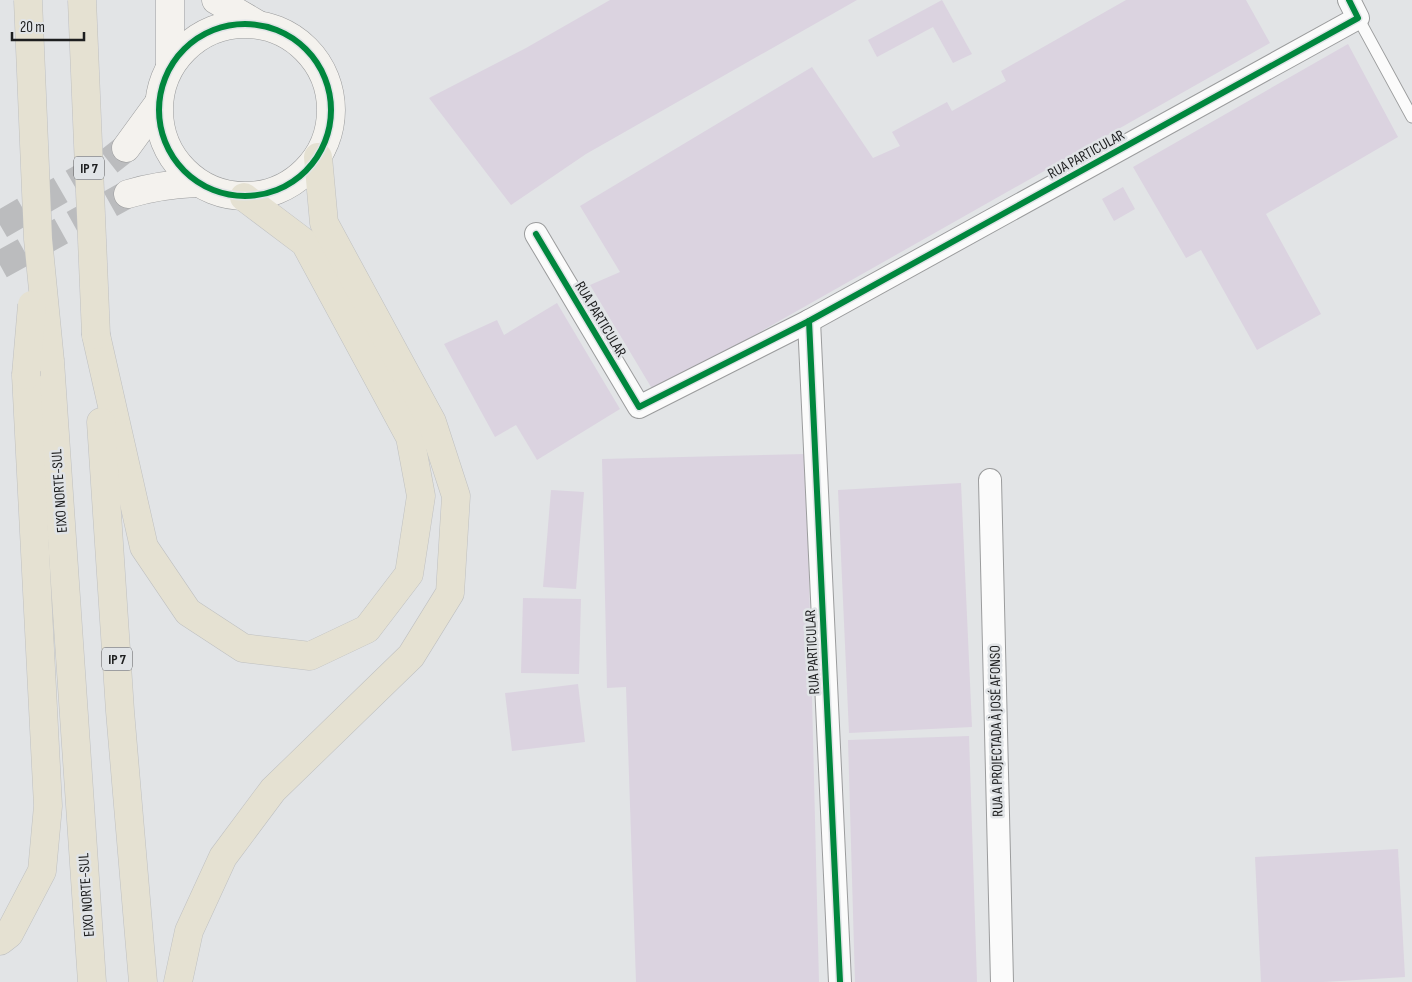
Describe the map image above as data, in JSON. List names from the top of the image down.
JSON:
{
  "streets": {
    "highway": ["IP 7", "EIXO NORTE-SUL"],
    "street": ["RUA PARTICULAR", "RUA A PROJECTADA À JOSÉ AFONSO"]
  },
  "scale_bar": "20 m"
}
